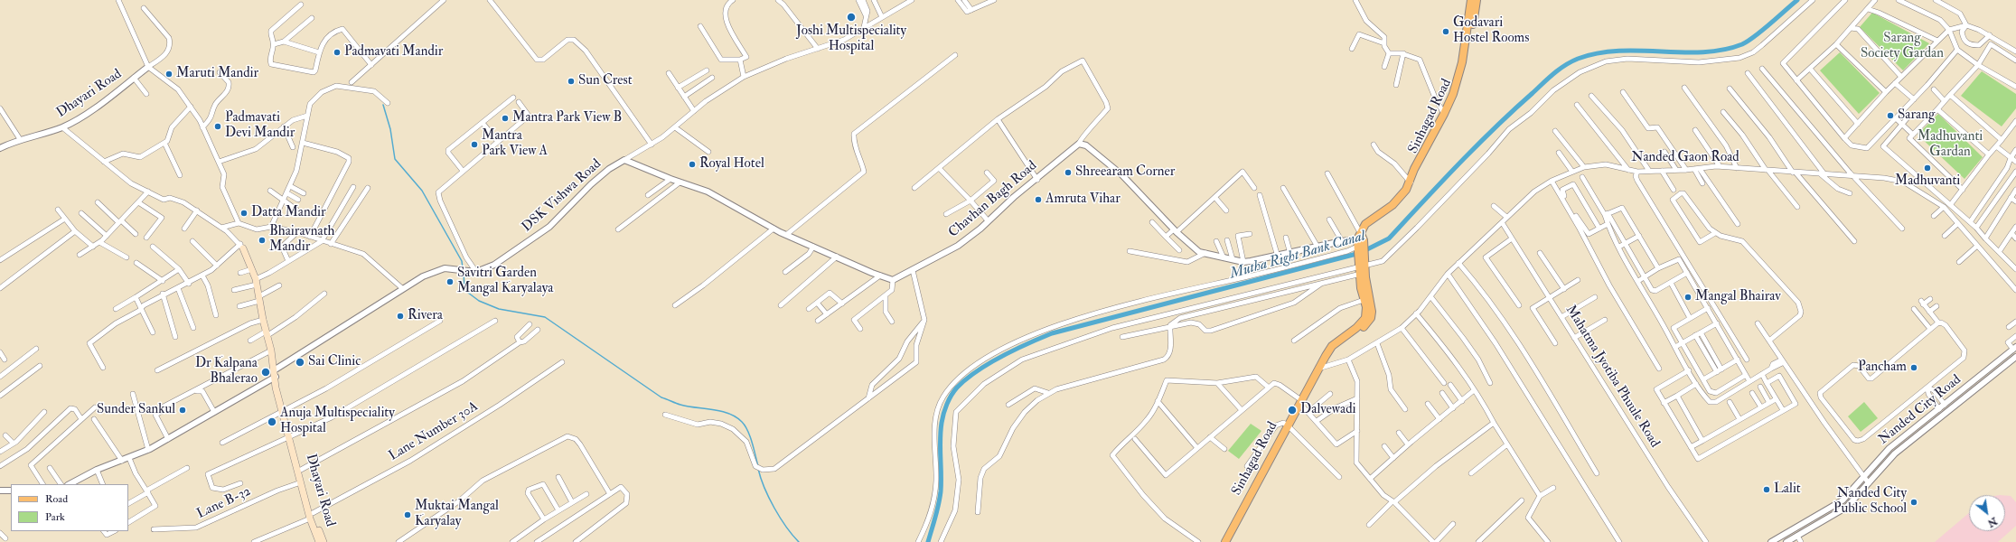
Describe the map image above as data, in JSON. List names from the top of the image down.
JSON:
{
  "streets": {
    "main road": ["Dhayari Road", "Sinhagad Road"],
    "street": [
      "Nanded Gaon Road",
      "DSK Vishwa Road",
      "Chavhan Bagh Road",
      "Mahatma Jyotiba Phuule Road",
      "Nanded City Road",
      "Lane Number 30A",
      "Lane B-32"
    ]
  },
  "crossings": [
    ["Dhayari Road", "Lane Number 30A"],
    ["Dhayari Road", "Lane B-32"],
    ["Sinhagad Road", "Nanded Gaon Road"],
    ["Nanded Gaon Road", "Mahatma Jyotiba Phuule Road"]
  ],
  "water": ["Mutha Right Bank Canal"],
  "parks": ["Sarang Society Gardan", "Madhuvanti Gardan"],
  "places": [
    "Joshi Multispeciality Hospital",
    "Godavari Hostel Rooms",
    "Padmavati Mandir",
    "Maruti Mandir",
    "Sun Crest",
    "Sarang",
    "Mantra Park View B",
    "Padmavati Devi Mandir",
    "Mantra Park View A",
    "Royal Hotel",
    "Madhuvanti",
    "Shreearam Corner",
    "Amruta Vihar",
    "Datta Mandir",
    "Bhairavnath Mandir",
    "Savitri Garden Mangal Karyalaya",
    "Mangal Bhairav",
    "Rivera",
    "Sai Clinic",
    "Pancham",
    "Dr Kalpana Bhalerao",
    "Sunder Sankul",
    "Dalvewadi",
    "Anuja Multispeciality Hospital",
    "Lalit",
    "Nanded City Public School",
    "Muktai Mangal Karyalay"
  ],
  "legend": ["Road", "Park"],
  "north": "bottom right"
}
